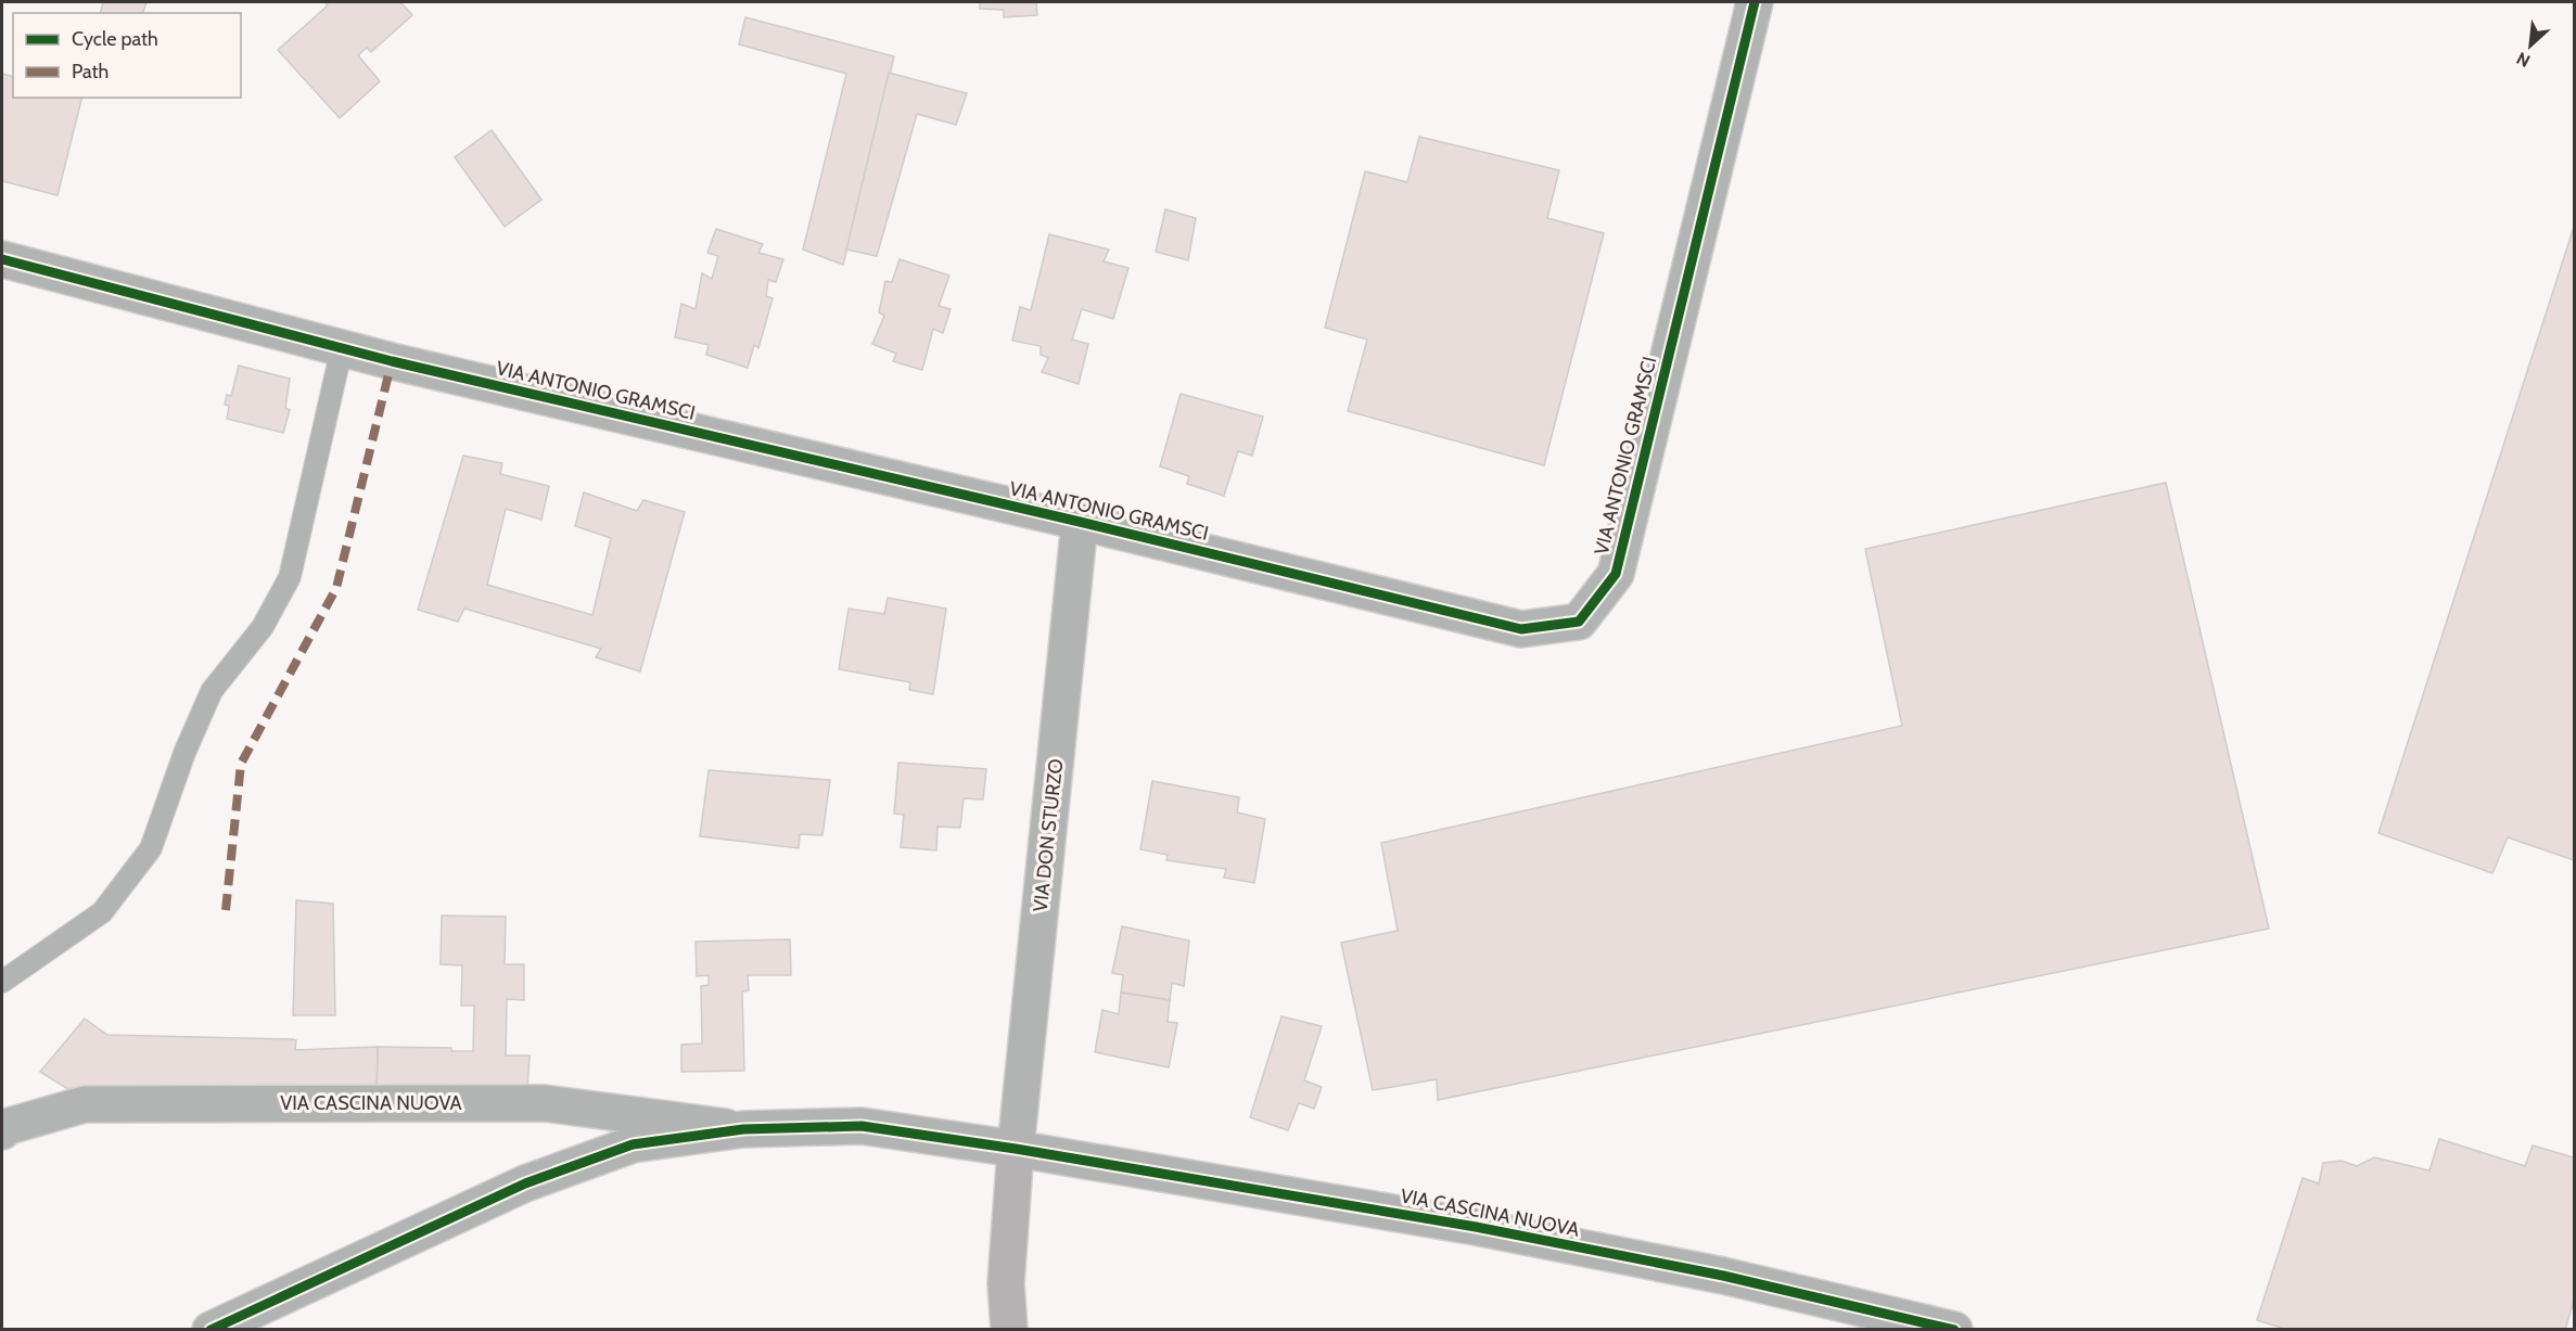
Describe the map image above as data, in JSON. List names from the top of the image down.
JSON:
{
  "streets": {
    "street": ["VIA ANTONIO GRAMSCI", "VIA DON STURZO", "VIA CASCINA NUOVA"]
  },
  "crossings": [
    ["VIA ANTONIO GRAMSCI", "VIA DON STURZO"],
    ["VIA DON STURZO", "VIA CASCINA NUOVA"]
  ],
  "legend": ["Cycle path", "Path"],
  "north": "bottom left"
}
